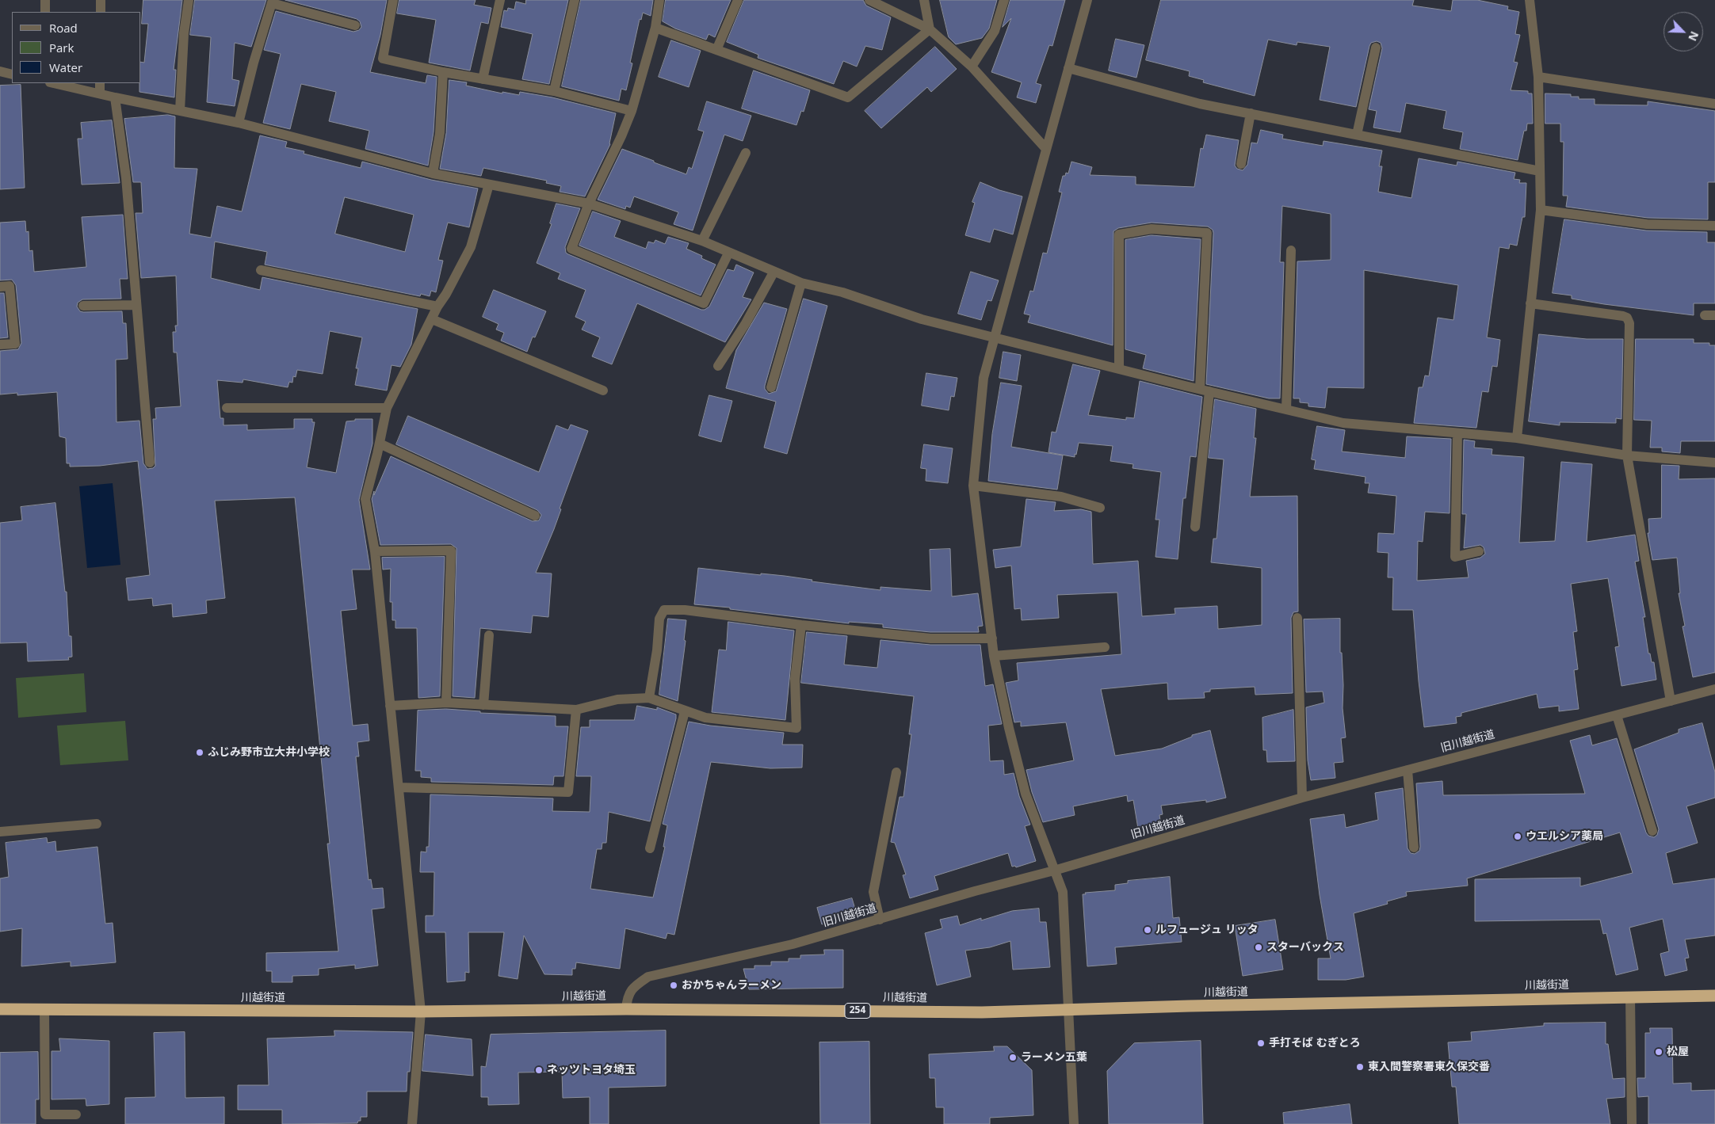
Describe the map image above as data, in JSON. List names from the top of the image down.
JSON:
{
  "streets": {
    "highway": ["川越街道", "254"],
    "street": ["旧川越街道"]
  },
  "crossings": [
    ["旧川越街道", "川越街道"]
  ],
  "places": [
    "ふじみ野市立大井小学校",
    "ウエルシア薬局",
    "ルフュージュ リッタ",
    "スターバックス",
    "おかちゃんラーメン",
    "手打そば むぎとろ",
    "松屋",
    "ラーメン五葉",
    "東入間警察署東久保交番",
    "ネッツトヨタ埼玉"
  ],
  "legend": ["Road", "Park", "Water"],
  "north": "bottom right"
}
